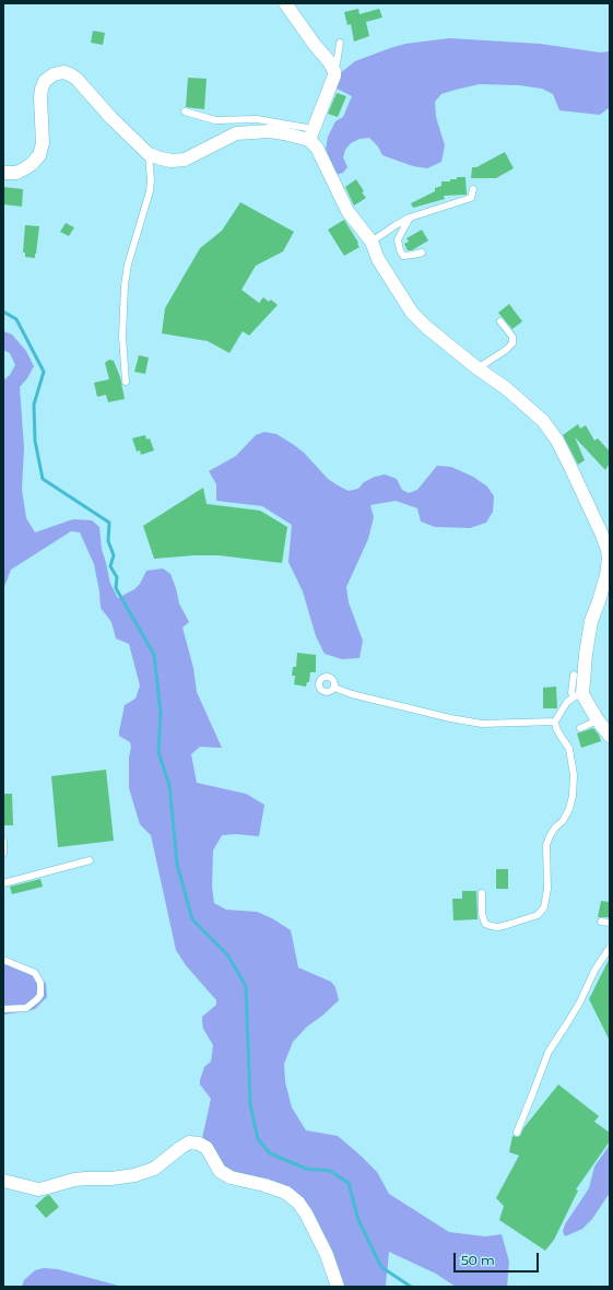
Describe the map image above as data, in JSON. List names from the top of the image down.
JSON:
{
  "scale_bar": "50 m"
}
